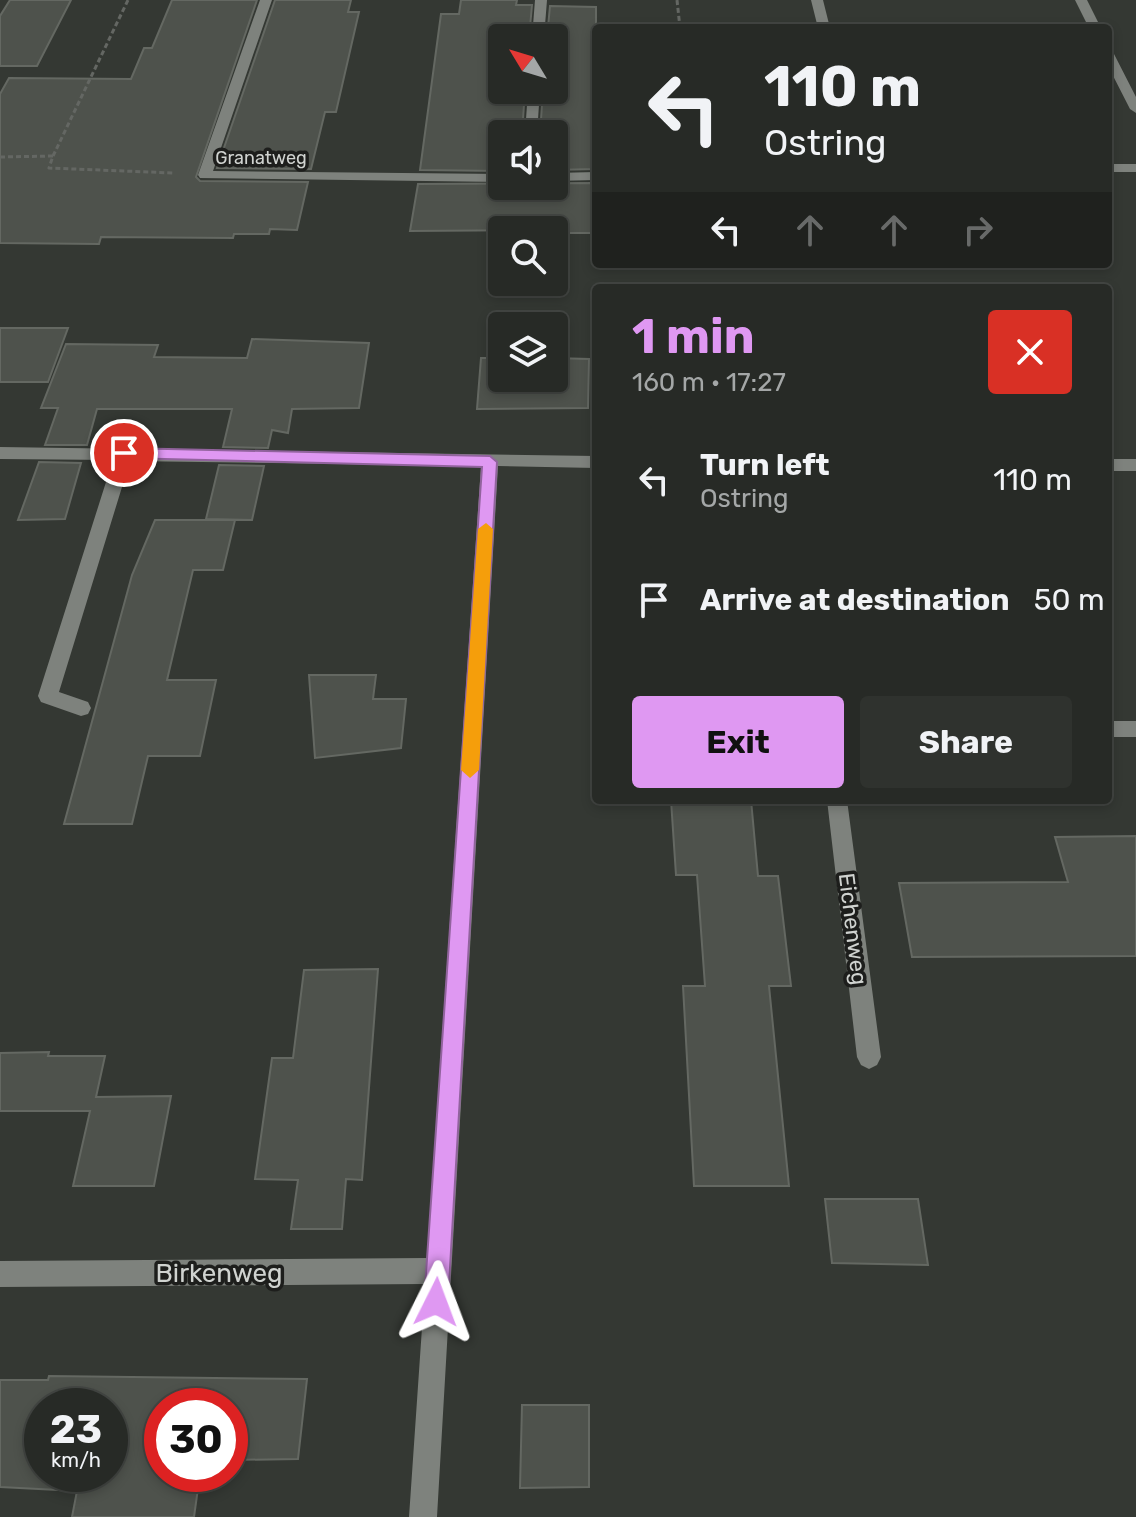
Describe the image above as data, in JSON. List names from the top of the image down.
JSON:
{
  "streets": {
    "street": ["Granatweg", "Eichenweg", "Birkenweg"]
  },
  "north": "top left",
  "page": {
    "turn": ["110 m", "Ostring"],
    "heading": ["1 min", "160 m · 17:27"],
    "list": [
      {
        "name": "Turn left",
        "note": "Ostring",
        "value": "110 m"
      },
      {
        "name": "Arrive at destination",
        "value": "50 m"
      }
    ],
    "buttons": ["Exit", "Share"],
    "speed": "23 km/h",
    "limit": "30"
  }
}
